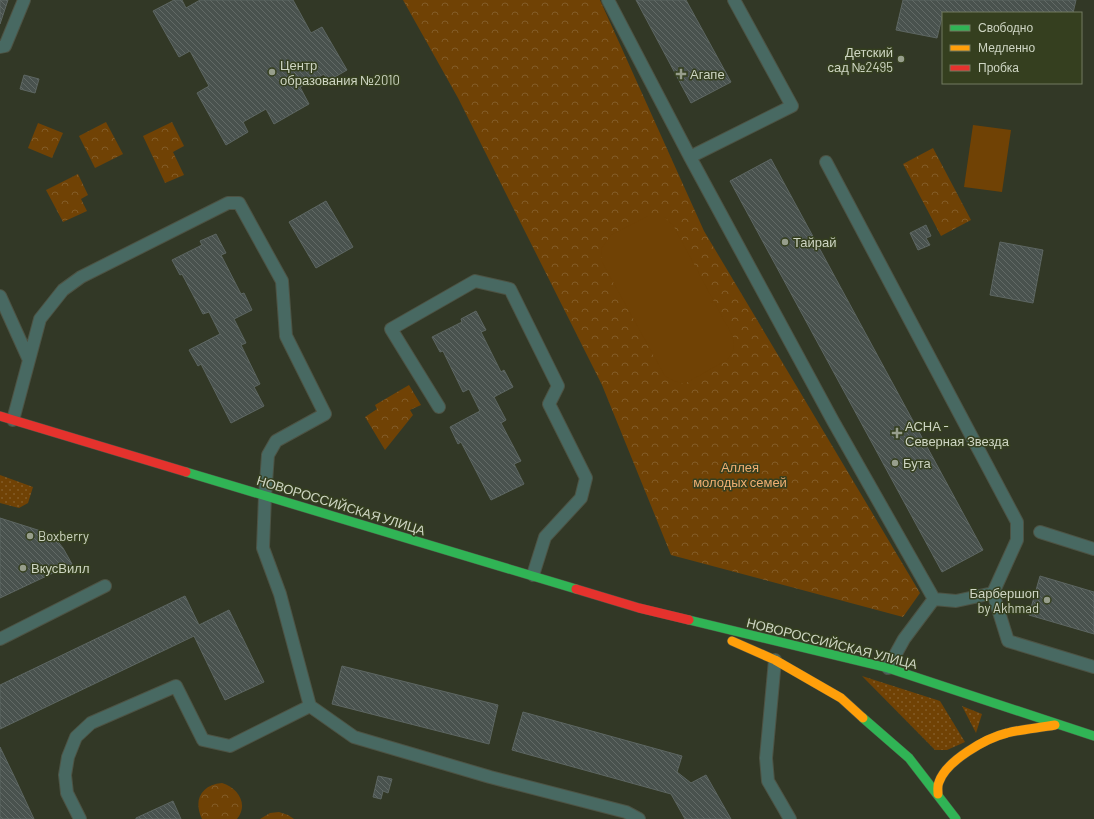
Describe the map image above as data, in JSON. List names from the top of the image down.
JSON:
{
  "streets": {
    "street": ["НОВОРОССИЙСКАЯ УЛИЦА"]
  },
  "parks": ["Аллея молодых семей"],
  "places": {
    "other": [
      "Детский сад №2495",
      "Центр образования №2010",
      "Тайрай",
      "Бута",
      "Boxberry",
      "ВкусВилл",
      "Барбершоп by Akhmad"
    ],
    "health": ["Агапе", "АСНА - Северная Звезда"]
  },
  "legend": ["Свободно", "Медленно", "Пробка"]
}
